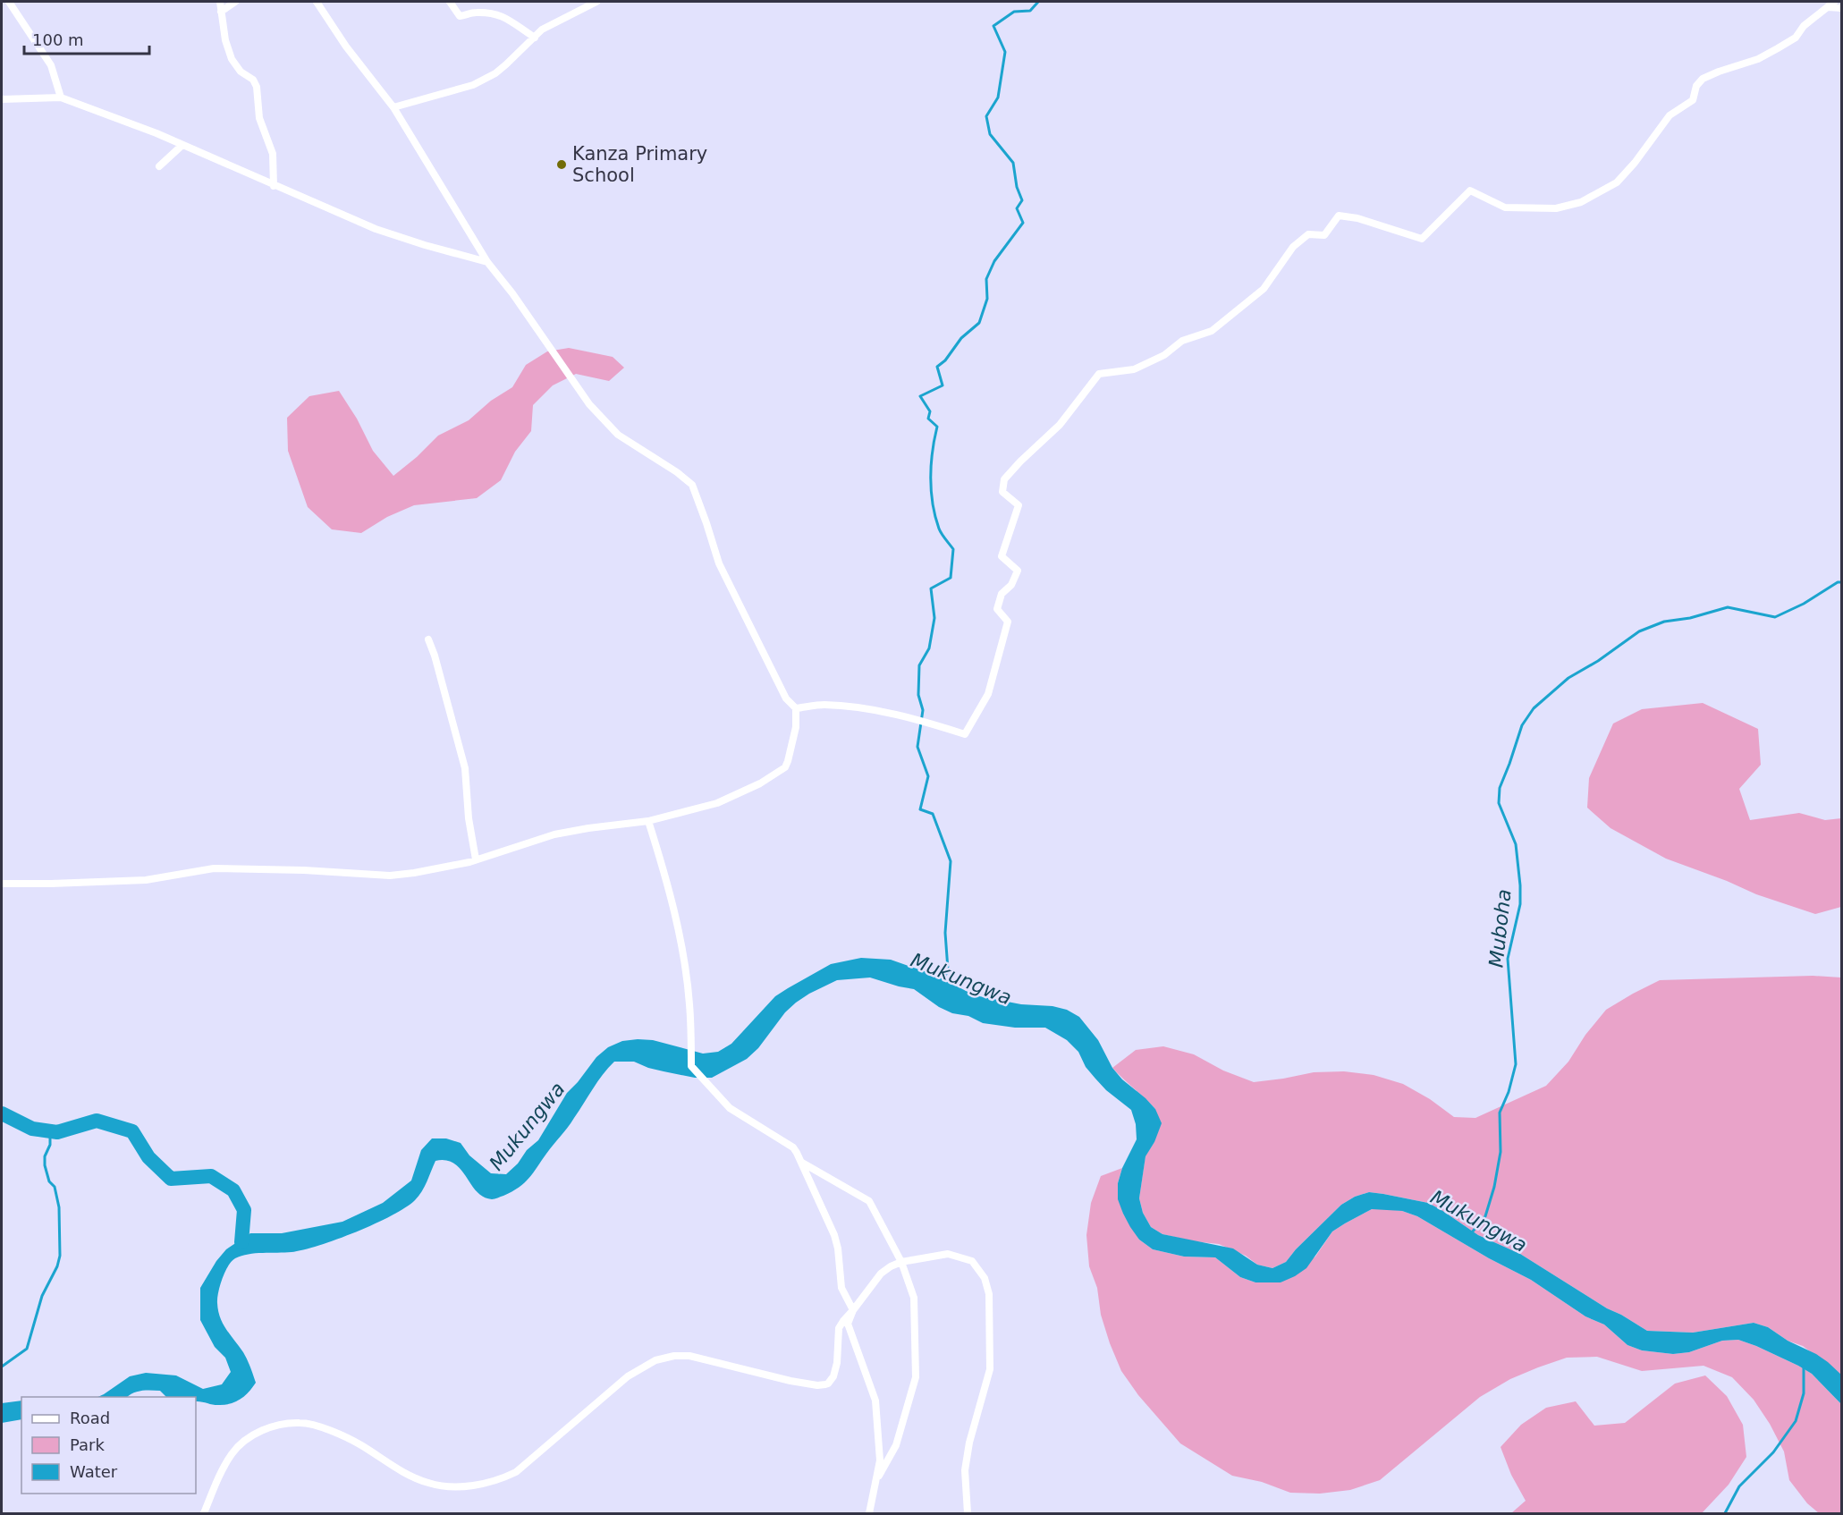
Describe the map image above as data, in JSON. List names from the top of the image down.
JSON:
{
  "water": ["Muboha", "Mukungwa"],
  "places": ["Kanza Primary School"],
  "legend": ["Road", "Park", "Water"],
  "scale_bar": "100 m"
}
